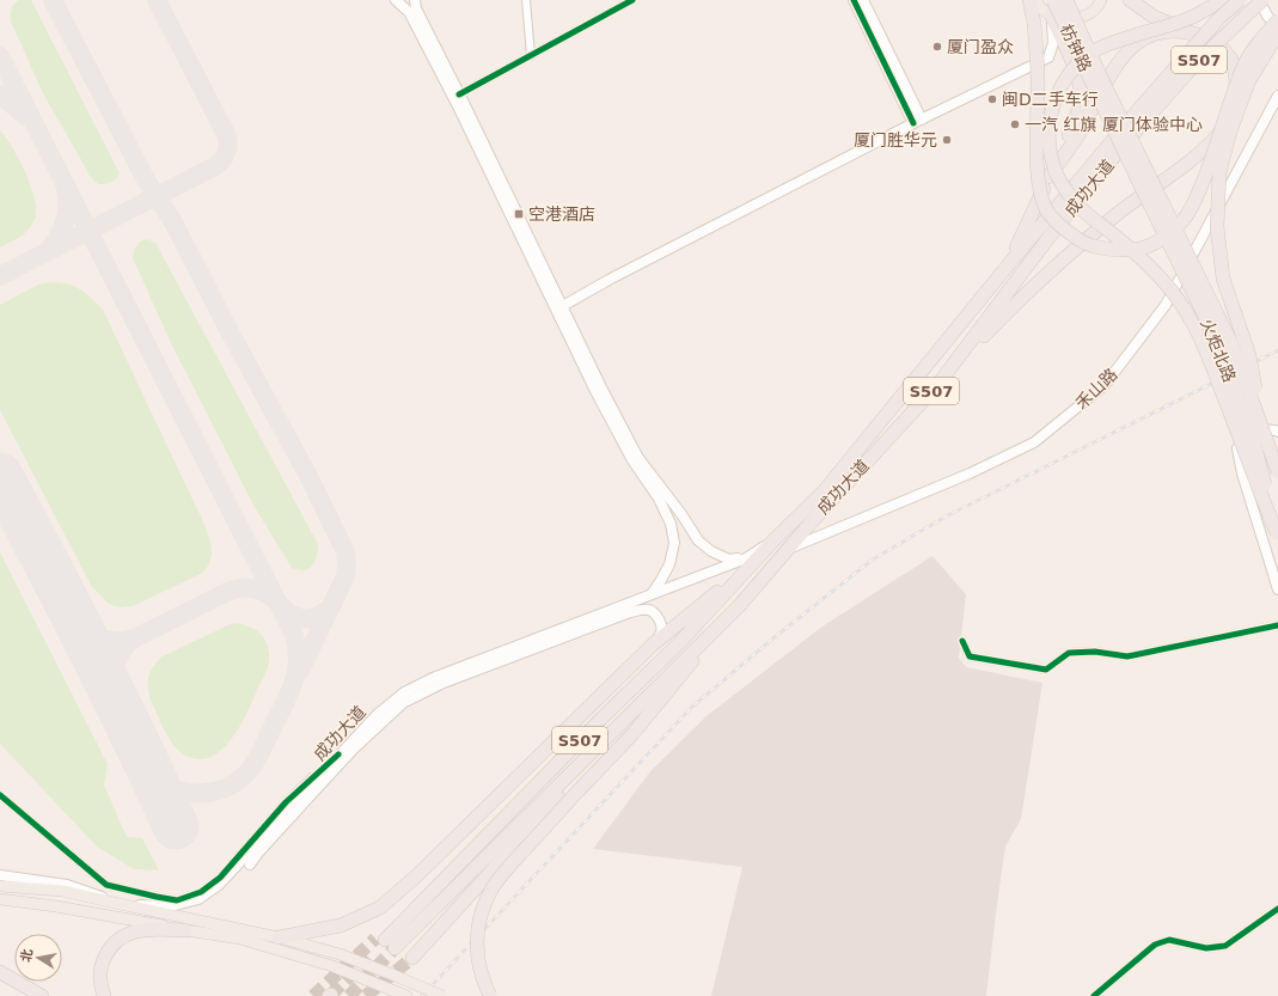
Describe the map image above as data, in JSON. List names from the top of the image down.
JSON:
{
  "streets": {
    "highway": [
      "枋钟路",
      "S507",
      "成功大道",
      "火炬北路"
    ],
    "main road": ["禾山路"]
  },
  "crossings": [
    ["枋钟路", "火炬北路"],
    ["S507", "成功大道"],
    ["成功大道", "禾山路"]
  ],
  "places": {
    "other": [
      "厦门盈众",
      "闽D二手车行",
      "一汽 红旗 厦门体验中心",
      "厦门胜华元"
    ],
    "transit": ["空港酒店"]
  },
  "north": "left"
}
